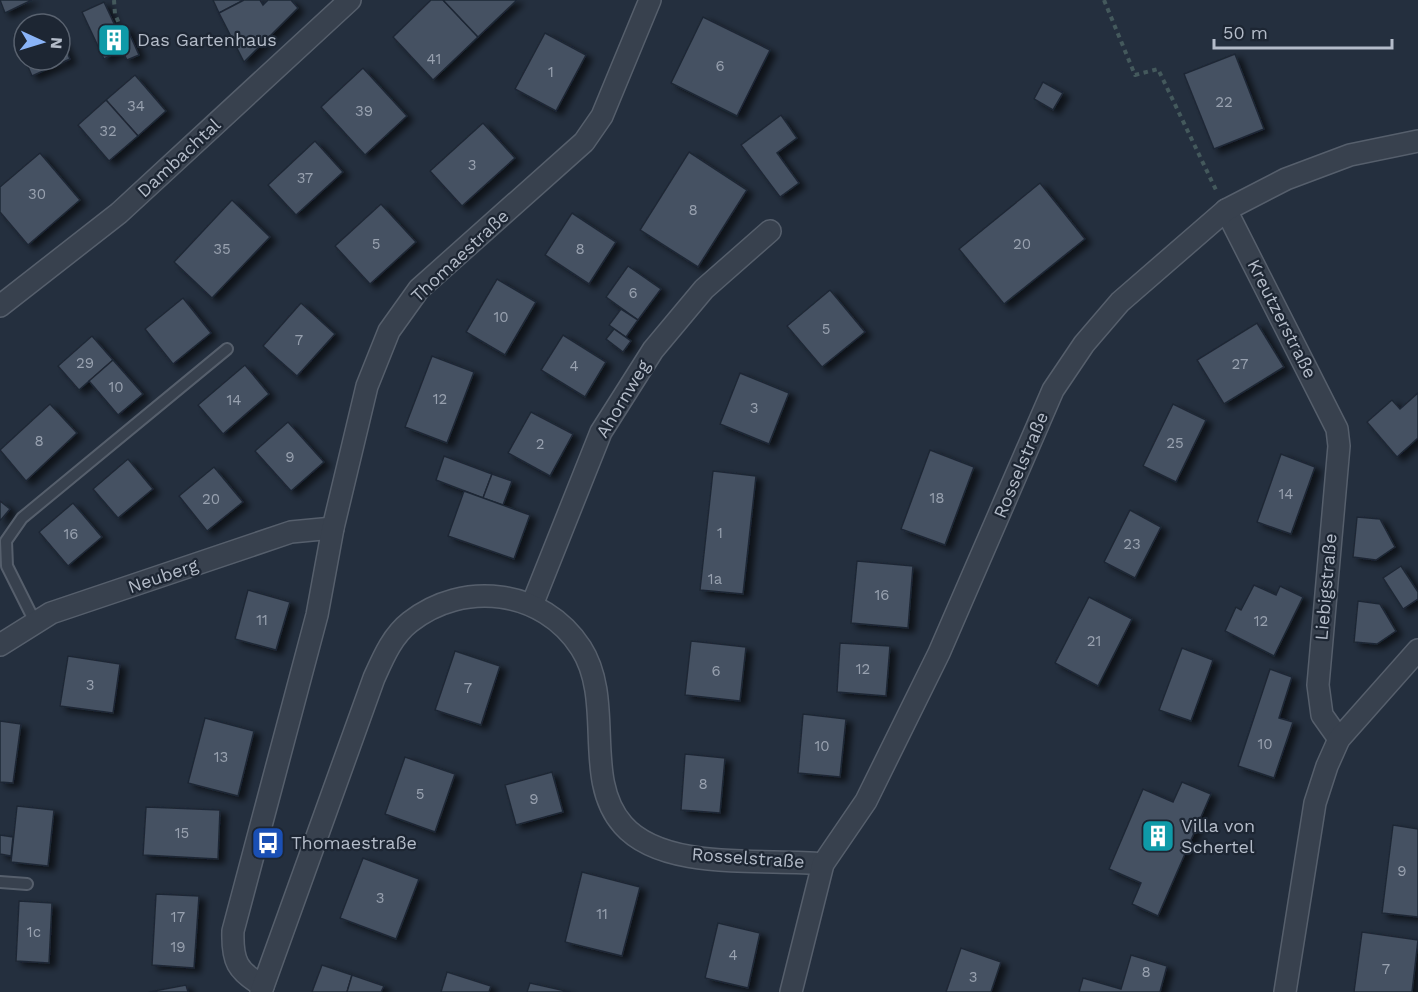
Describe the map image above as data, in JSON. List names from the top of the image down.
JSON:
{
  "streets": {
    "street": [
      "Dambachtal",
      "Thomaestraße",
      "Kreutzerstraße",
      "Ahornweg",
      "Rosselstraße",
      "Neuberg",
      "Liebigstraße"
    ]
  },
  "crossings": [
    ["Thomaestraße", "Rosselstraße"],
    ["Thomaestraße", "Neuberg"],
    ["Kreutzerstraße", "Rosselstraße"],
    ["Kreutzerstraße", "Liebigstraße"],
    ["Ahornweg", "Rosselstraße"]
  ],
  "places": {
    "building": ["Das Gartenhaus", "Villa von Schertel"],
    "bus stop": ["Thomaestraße"]
  },
  "house_numbers": [
    "41",
    "6",
    "1",
    "22",
    "34",
    "39",
    "32",
    "3",
    "37",
    "30",
    "8",
    "5",
    "20",
    "35",
    "8",
    "6",
    "10",
    "5",
    "7",
    "29",
    "27",
    "4",
    "10",
    "12",
    "14",
    "3",
    "8",
    "25",
    "2",
    "9",
    "14",
    "18",
    "20",
    "1",
    "16",
    "23",
    "1a",
    "16",
    "11",
    "12",
    "21",
    "12",
    "6",
    "3",
    "7",
    "10",
    "10",
    "13",
    "8",
    "5",
    "9",
    "15",
    "9",
    "3",
    "11",
    "17",
    "1c",
    "19",
    "4",
    "7",
    "8",
    "3"
  ],
  "scale_bar": "50 m",
  "north": "right"
}
